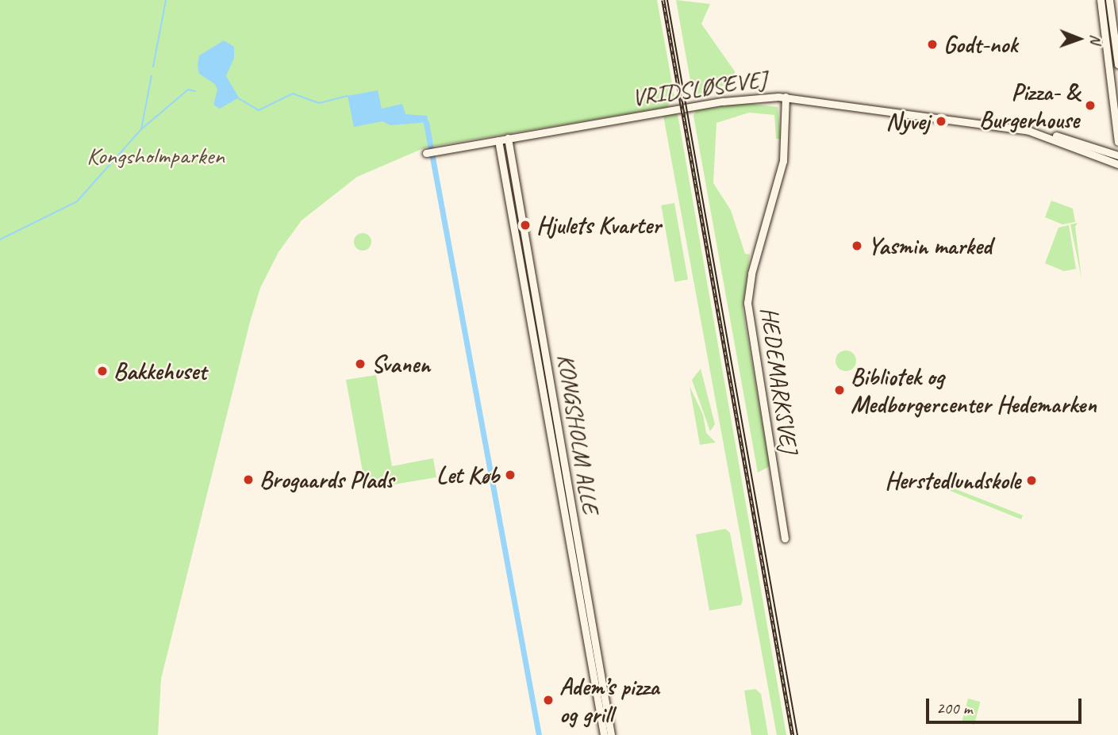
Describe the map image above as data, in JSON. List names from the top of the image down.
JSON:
{
  "streets": {
    "street": ["VRIDSLØSEVEJ", "HEDEMARKSVEJ", "KONGSHOLM ALLE"]
  },
  "crossings": [
    ["VRIDSLØSEVEJ", "HEDEMARKSVEJ"],
    ["VRIDSLØSEVEJ", "KONGSHOLM ALLE"]
  ],
  "parks": ["Kongsholmparken"],
  "places": [
    "Godt-nok",
    "Pizza- & Burgerhouse",
    "Nyvej",
    "Hjulets Kvarter",
    "Yasmin marked",
    "Svanen",
    "Bakkehuset",
    "Bibliotek og Medborgercenter Hedemarken",
    "Let Køb",
    "Brogaards Plads",
    "Herstedlundskole",
    "Adem’s pizza og grill"
  ],
  "scale_bar": "200 m",
  "north": "right"
}
